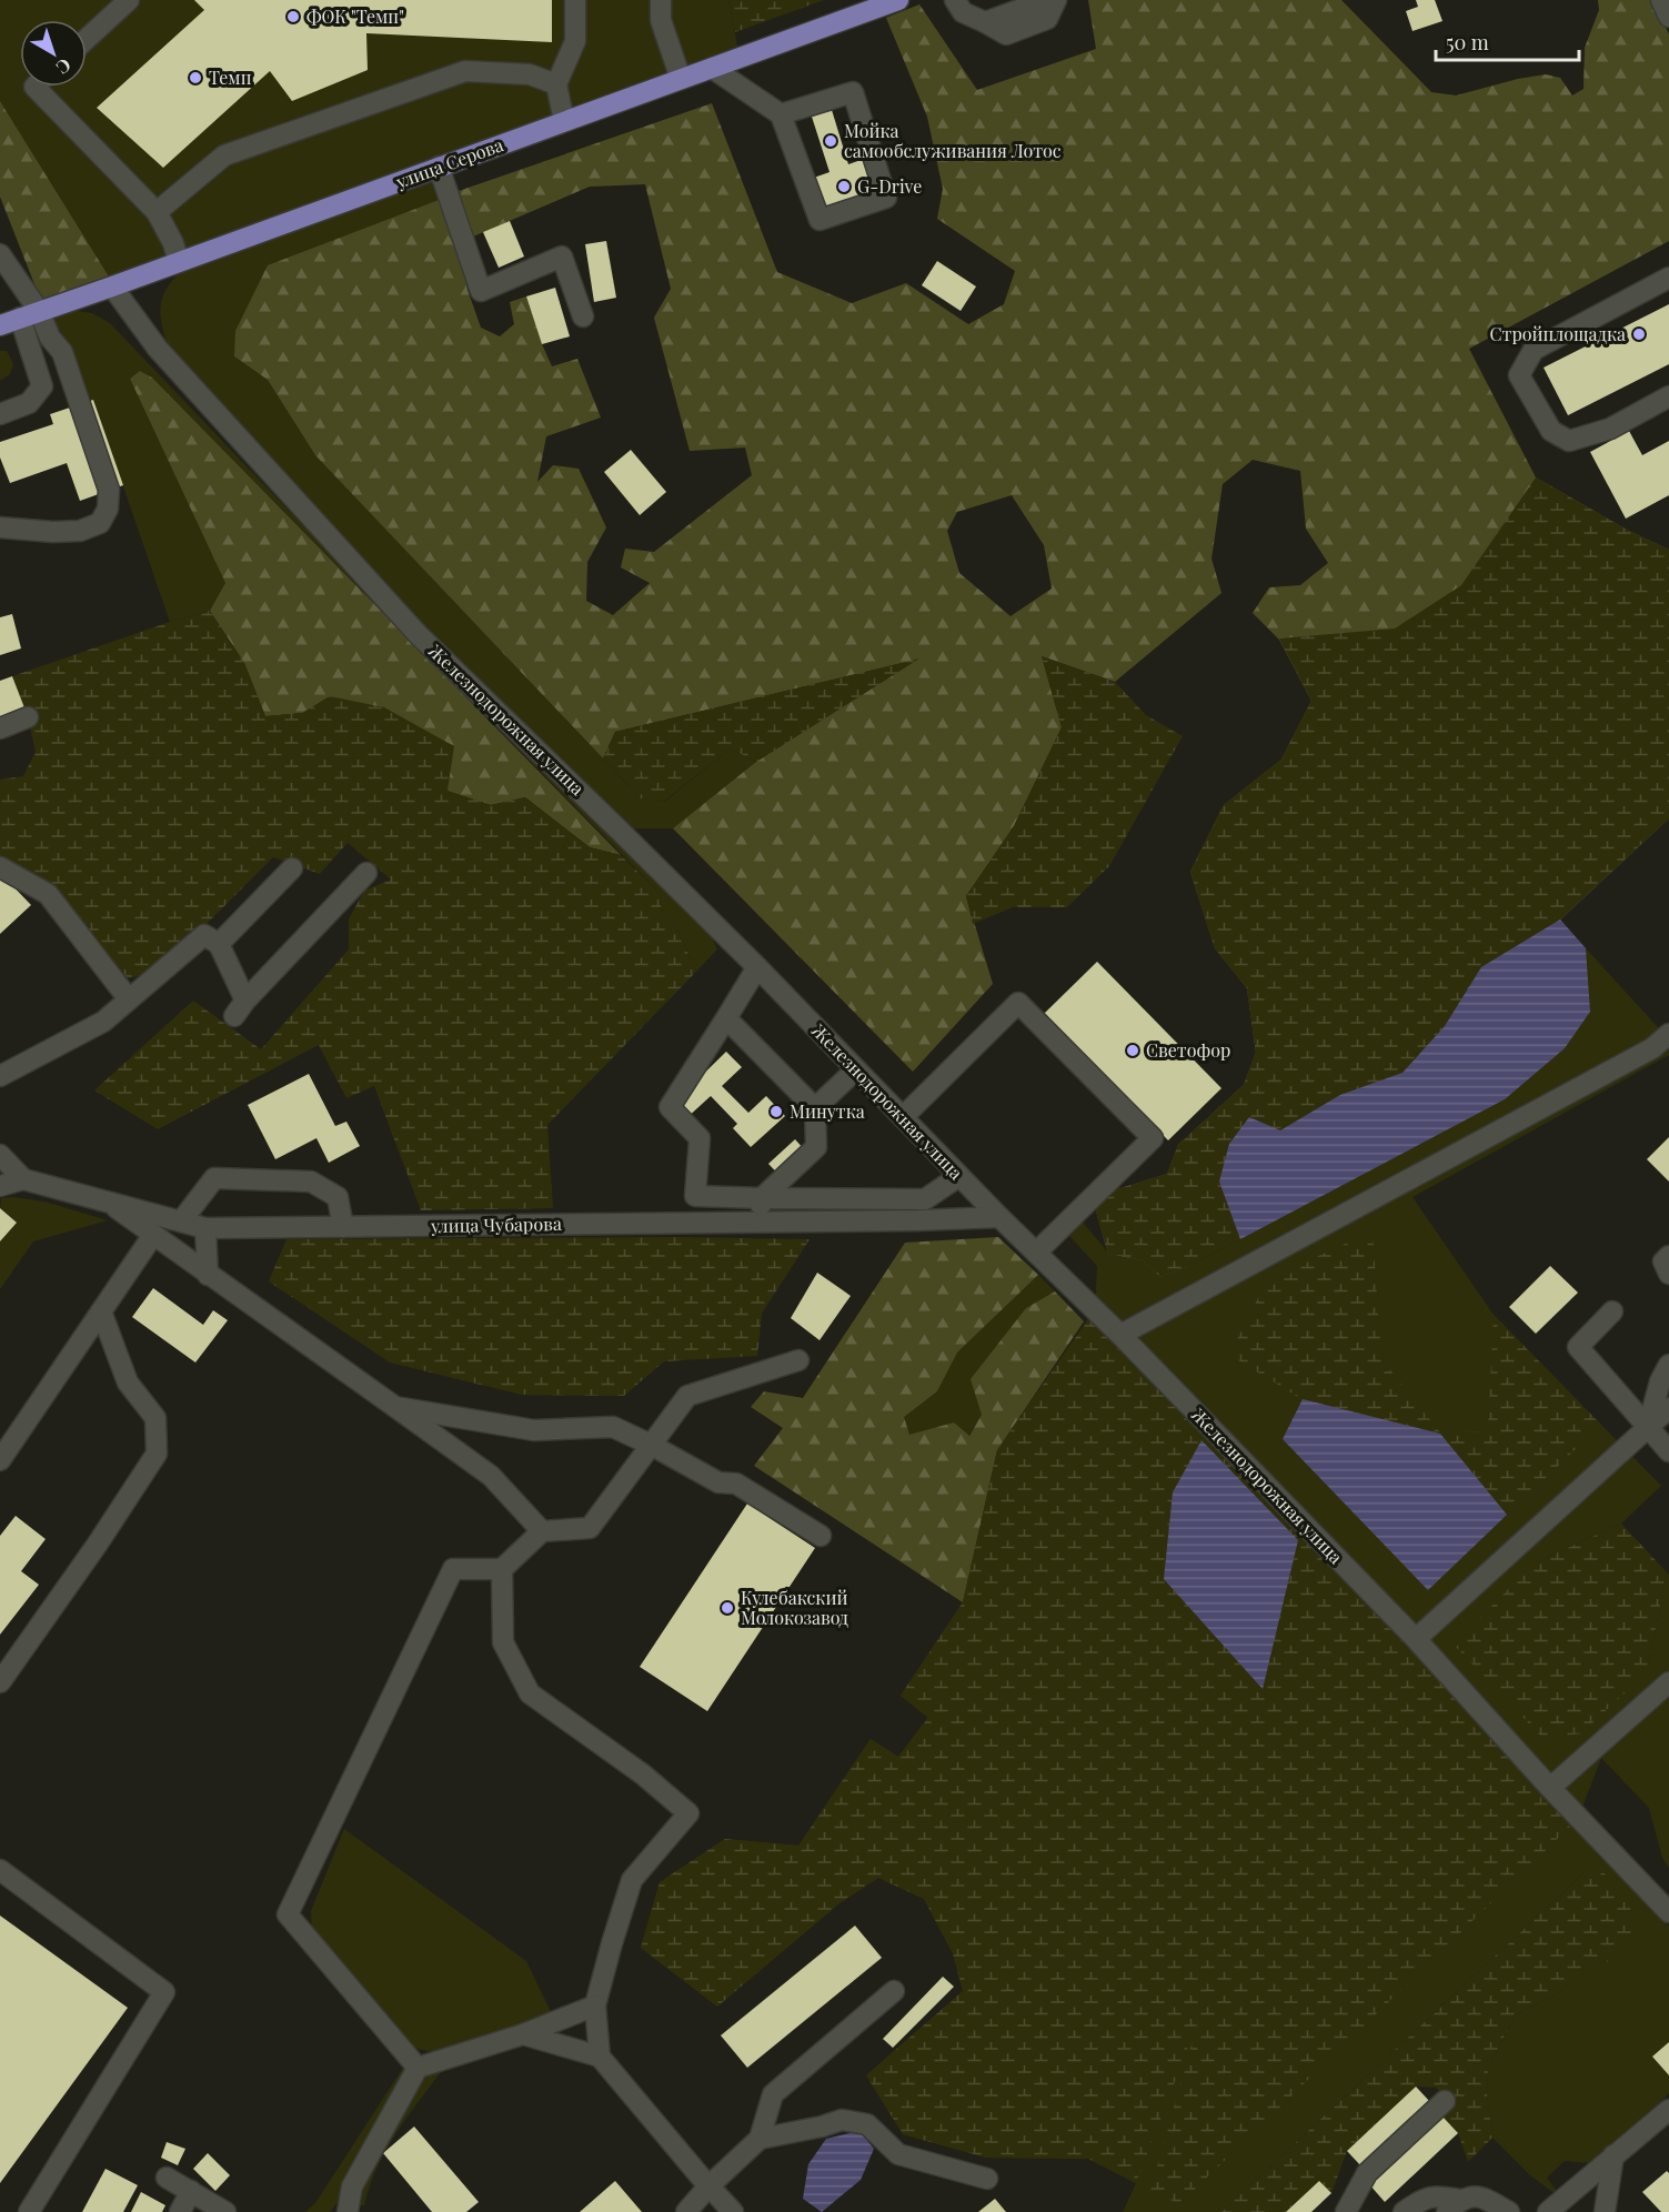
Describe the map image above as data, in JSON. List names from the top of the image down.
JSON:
{
  "streets": {
    "main road": ["улица Серова"],
    "street": ["Железнодорожная улица", "улица Чубарова"]
  },
  "crossings": [
    ["улица Серова", "Железнодорожная улица"],
    ["Железнодорожная улица", "улица Чубарова"]
  ],
  "places": [
    "ФОК \"Темп\"",
    "Темп",
    "Мойка самообслуживания Лотос",
    "G-Drive",
    "Стройплощадка",
    "Светофор",
    "Минутка",
    "Кулебакский Молокозавод"
  ],
  "scale_bar": "50 m",
  "north": "bottom right"
}
